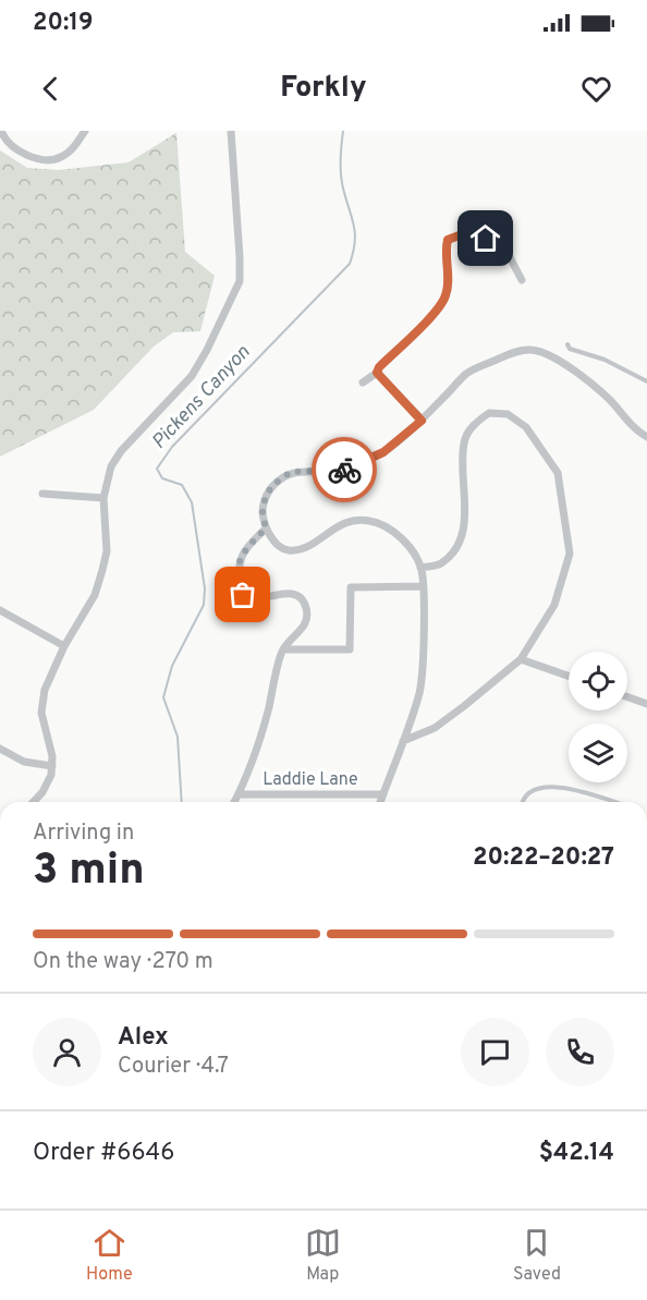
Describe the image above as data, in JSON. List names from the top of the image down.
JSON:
{
  "streets": {
    "street": ["Laddie Lane"]
  },
  "water": ["Pickens Canyon"],
  "page": {
    "status": "20:19",
    "header": "Forkly",
    "heading": ["3 min", "Arriving in", "20:22–20:27"],
    "panel": [
      "Alex",
      "Courier · 4.7",
      "Order #6646",
      "$42.14"
    ],
    "bar": "On the way · 270 m",
    "tabs": ["Home", "Map", "Saved"]
  }
}
